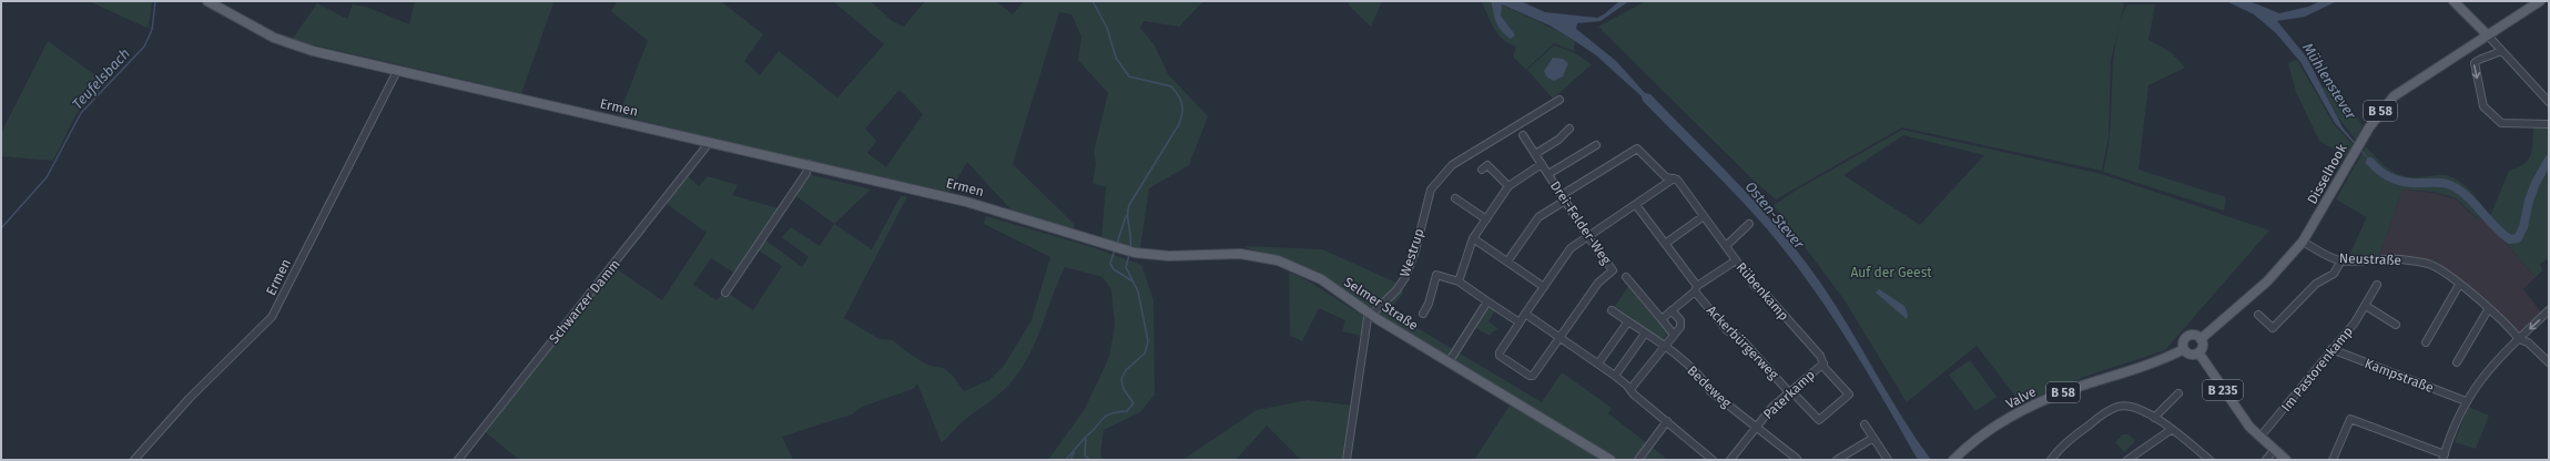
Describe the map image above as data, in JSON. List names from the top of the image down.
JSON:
{
  "streets": {
    "main road": [
      "Ermen",
      "B 58",
      "Disselhook",
      "Selmer Straße",
      "B 235",
      "Valve"
    ],
    "street": [
      "Drei-Felder-Weg",
      "Westrup",
      "Neustraße",
      "Rübenkamp",
      "Schwarzer Damm",
      "Ackerbürgerweg",
      "Im Pastorenkamp",
      "Kampstraße",
      "Bedeweg",
      "Paterkamp"
    ]
  },
  "crossings": [
    ["Ermen", "Schwarzer Damm"],
    ["Ermen", "Selmer Straße"],
    ["B 58", "Disselhook"],
    ["B 58", "B 235"],
    ["B 58", "Valve"],
    ["Disselhook", "Neustraße"],
    ["Disselhook", "B 235"],
    ["Disselhook", "Valve"],
    ["Drei-Felder-Weg", "Rübenkamp"],
    ["Westrup", "Selmer Straße"],
    ["Rübenkamp", "Ackerbürgerweg"],
    ["Rübenkamp", "Paterkamp"],
    ["Ackerbürgerweg", "Paterkamp"],
    ["Im Pastorenkamp", "Kampstraße"],
    ["Bedeweg", "Paterkamp"],
    ["B 235", "Valve"]
  ],
  "water": ["Teufelsbach", "Mühlenstever", "Osten-Stever"],
  "parks": ["Auf der Geest"]
}
